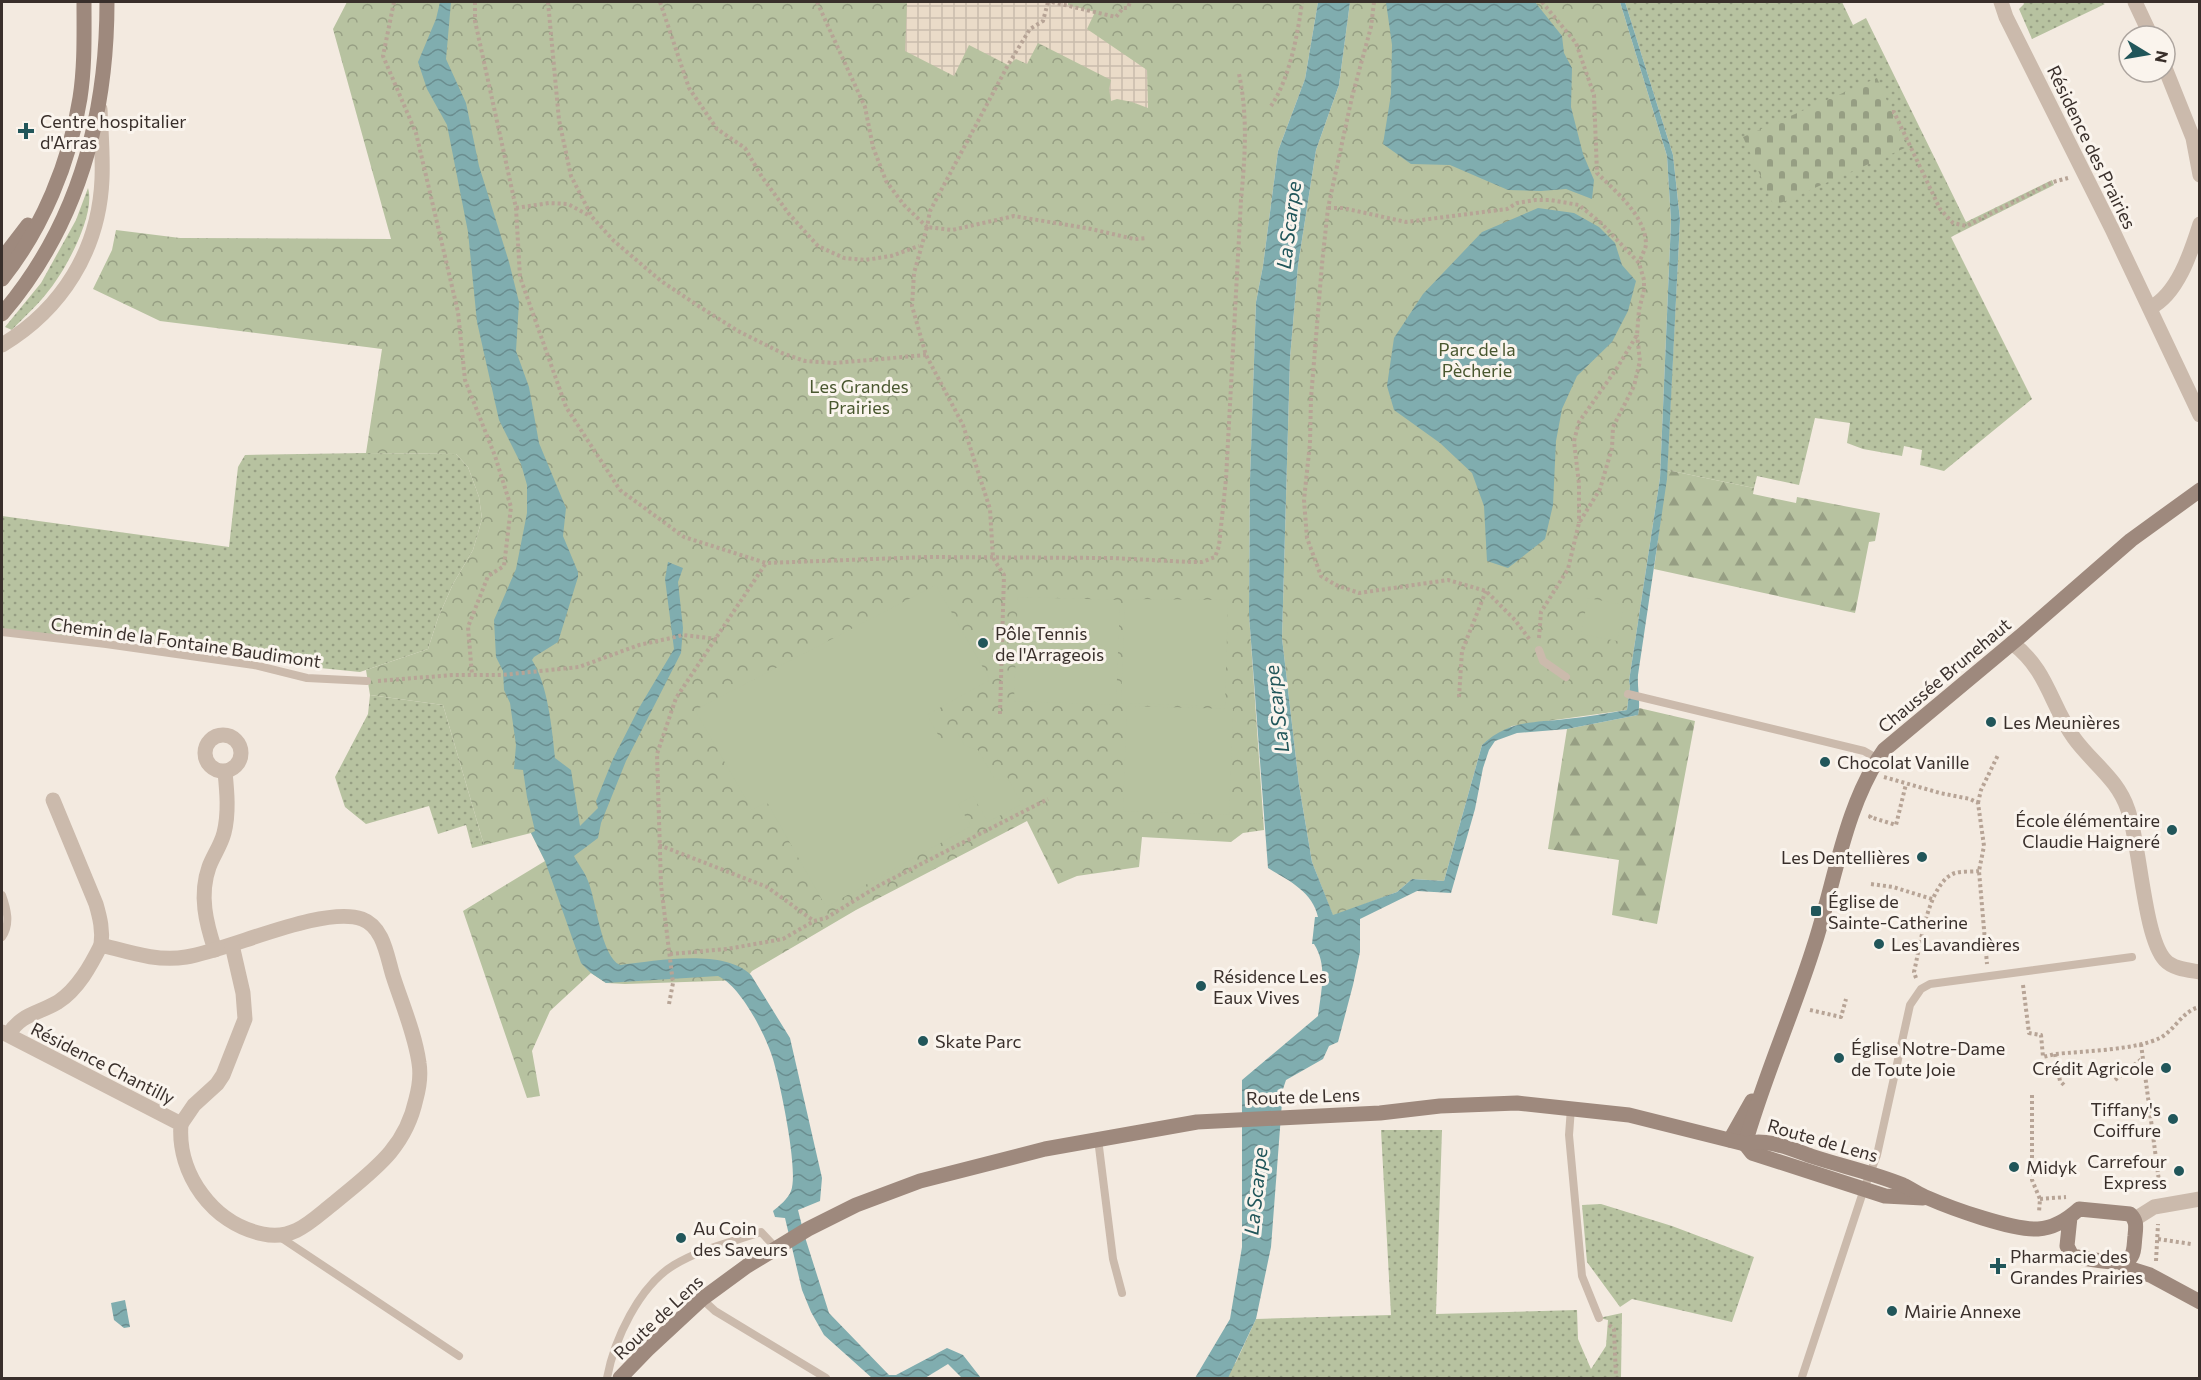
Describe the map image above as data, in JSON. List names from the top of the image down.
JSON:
{
  "streets": {
    "main road": ["Chaussée Brunehaut", "Route de Lens"],
    "street": ["Résidence des Prairies", "Résidence Chantilly"],
    "lane": ["Chemin de la Fontaine Baudimont"]
  },
  "crossings": [
    ["Chaussée Brunehaut", "Route de Lens"]
  ],
  "water": ["La Scarpe"],
  "parks": ["Parc de la Pècherie", "Les Grandes Prairies"],
  "places": {
    "health": ["Centre hospitalier d'Arras", "Pharmacie des Grandes Prairies"],
    "other": [
      "Pôle Tennis de l'Arrageois",
      "Les Meunières",
      "Chocolat Vanille",
      "École élémentaire Claudie Haigneré",
      "Les Dentellières",
      "Les Lavandières",
      "Résidence Les Eaux Vives",
      "Skate Parc",
      "Église Notre-Dame de Toute Joie",
      "Crédit Agricole",
      "Tiffany's Coiffure",
      "Midyk",
      "Carrefour Express",
      "Au Coin des Saveurs",
      "Mairie Annexe"
    ],
    "transit": ["Église de Sainte-Catherine"]
  },
  "north": "right"
}
